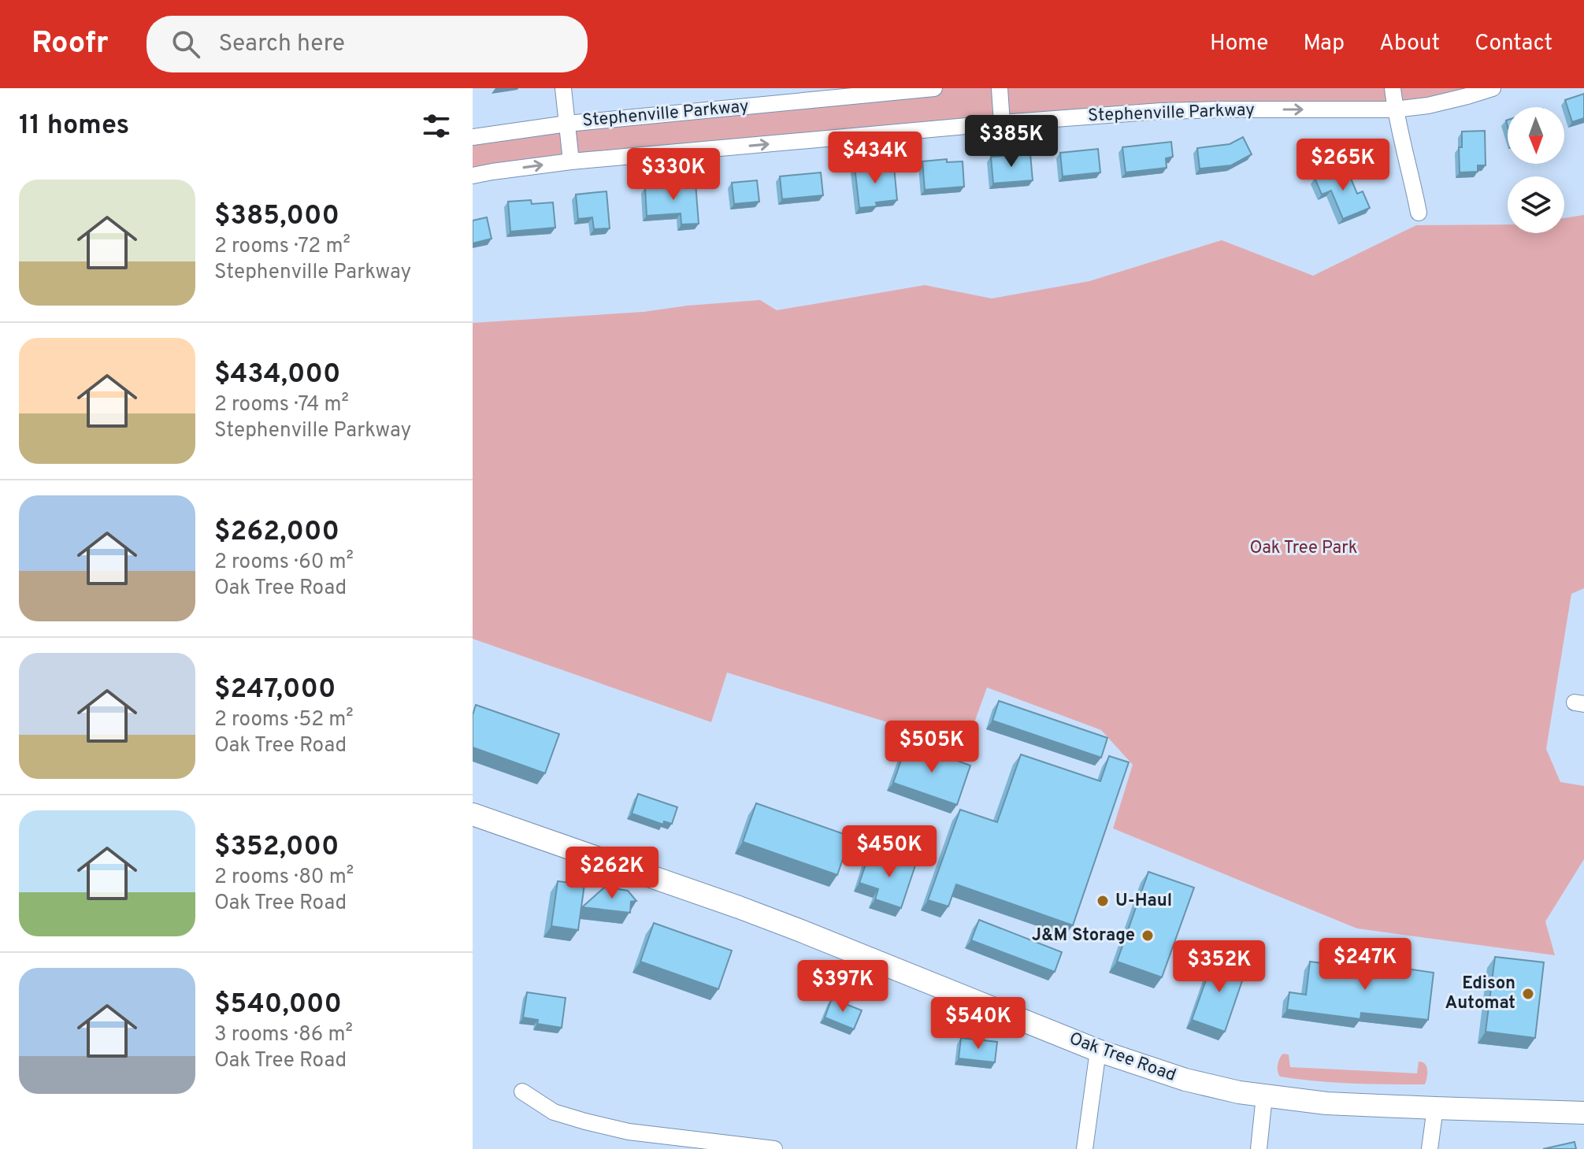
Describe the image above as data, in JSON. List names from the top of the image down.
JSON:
{
  "streets": {
    "main road": ["Oak Tree Road"],
    "street": ["Stephenville Parkway"]
  },
  "parks": ["Oak Tree Park"],
  "places": ["U-Haul", "J&M Storage", "Edison Automat"],
  "north": "bottom",
  "page": {
    "header": "Roofr",
    "search": "Search here",
    "nav": [
      "Home",
      "Map",
      "About",
      "Contact"
    ],
    "heading": "11 homes",
    "price": [
      "$385K",
      "$434K",
      "$265K",
      "$330K",
      "$505K",
      "$450K",
      "$262K",
      "$247K",
      "$352K",
      "$397K",
      "$540K"
    ],
    "list": [
      {
        "name": "$385,000",
        "note": "2 rooms · 72 m² · Stephenville Parkway"
      },
      {
        "name": "$434,000",
        "note": "2 rooms · 74 m² · Stephenville Parkway"
      },
      {
        "name": "$262,000",
        "note": "2 rooms · 60 m² · Oak Tree Road"
      },
      {
        "name": "$247,000",
        "note": "2 rooms · 52 m² · Oak Tree Road"
      },
      {
        "name": "$352,000",
        "note": "2 rooms · 80 m² · Oak Tree Road"
      },
      {
        "name": "$540,000",
        "note": "3 rooms · 86 m² · Oak Tree Road"
      }
    ]
  }
}
